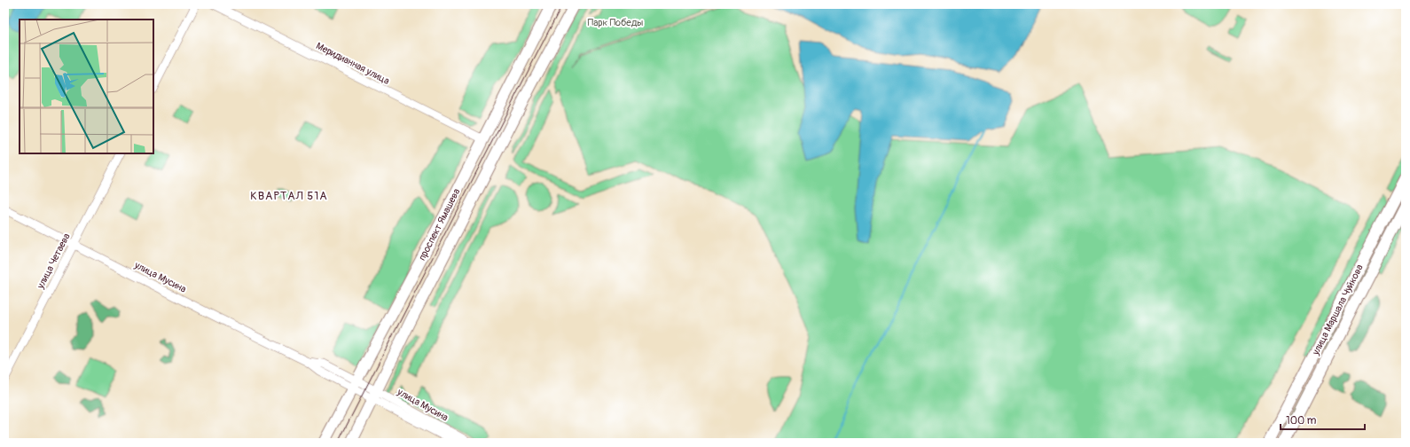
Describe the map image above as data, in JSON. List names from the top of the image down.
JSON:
{
  "streets": {
    "main road": ["проспект Ямашева", "улица Маршала Чуйкова"],
    "street": ["Меридианная улица", "улица Четаева", "улица Мусина"]
  },
  "crossings": [
    ["Меридианная улица", "проспект Ямашева"],
    ["проспект Ямашева", "улица Мусина"],
    ["улица Четаева", "улица Мусина"]
  ],
  "districts": ["КВАРТАЛ 51А"],
  "parks": ["Парк Победы"],
  "scale_bar": "100 m"
}
